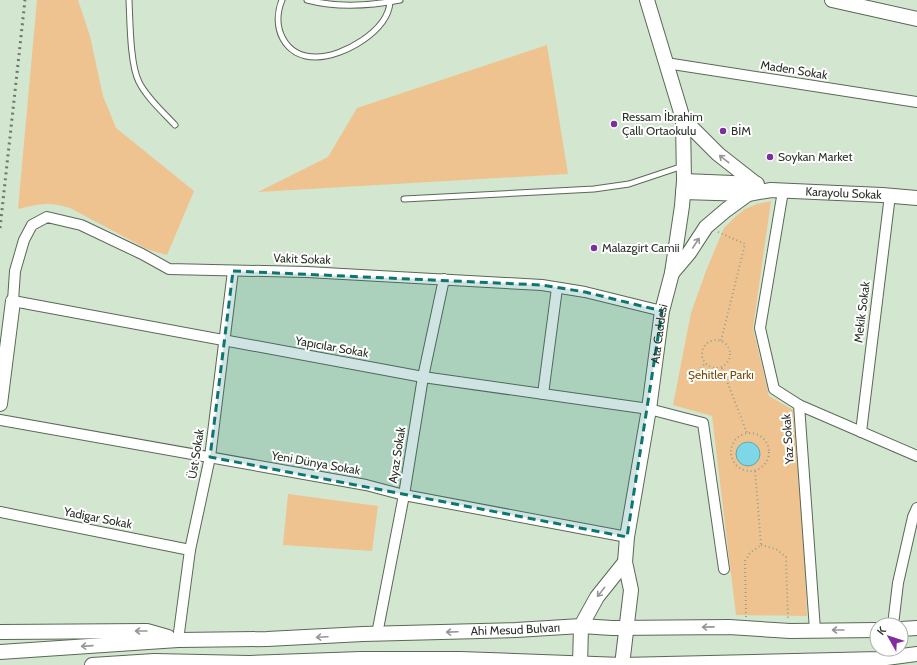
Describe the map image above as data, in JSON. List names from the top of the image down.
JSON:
{
  "streets": {
    "main road": ["Karayolu Sokak", "Ata Caddesi", "Ahi Mesud Bulvarı"],
    "street": [
      "Maden Sokak",
      "Vakit Sokak",
      "Mekik Sokak",
      "Yapıcılar Sokak",
      "Yaz Sokak",
      "Üst Sokak",
      "Ayaz Sokak",
      "Yeni Dünya Sokak",
      "Yadigar Sokak"
    ]
  },
  "crossings": [
    ["Karayolu Sokak", "Mekik Sokak"],
    ["Karayolu Sokak", "Ata Caddesi"],
    ["Karayolu Sokak", "Yaz Sokak"],
    ["Vakit Sokak", "Ata Caddesi"],
    ["Vakit Sokak", "Yapıcılar Sokak"],
    ["Vakit Sokak", "Üst Sokak"],
    ["Vakit Sokak", "Ayaz Sokak"],
    ["Ata Caddesi", "Yapıcılar Sokak"],
    ["Ata Caddesi", "Yeni Dünya Sokak"],
    ["Ata Caddesi", "Ahi Mesud Bulvarı"],
    ["Yapıcılar Sokak", "Üst Sokak"],
    ["Yapıcılar Sokak", "Ayaz Sokak"],
    ["Yaz Sokak", "Ahi Mesud Bulvarı"],
    ["Üst Sokak", "Yeni Dünya Sokak"],
    ["Üst Sokak", "Yadigar Sokak"],
    ["Üst Sokak", "Ahi Mesud Bulvarı"],
    ["Ayaz Sokak", "Yeni Dünya Sokak"],
    ["Ayaz Sokak", "Ahi Mesud Bulvarı"]
  ],
  "parks": ["Şehitler Parkı"],
  "places": [
    "Ressam İbrahim Çallı Ortaokulu",
    "BİM",
    "Soykan Market",
    "Malazgirt Camii"
  ],
  "north": "top left"
}
